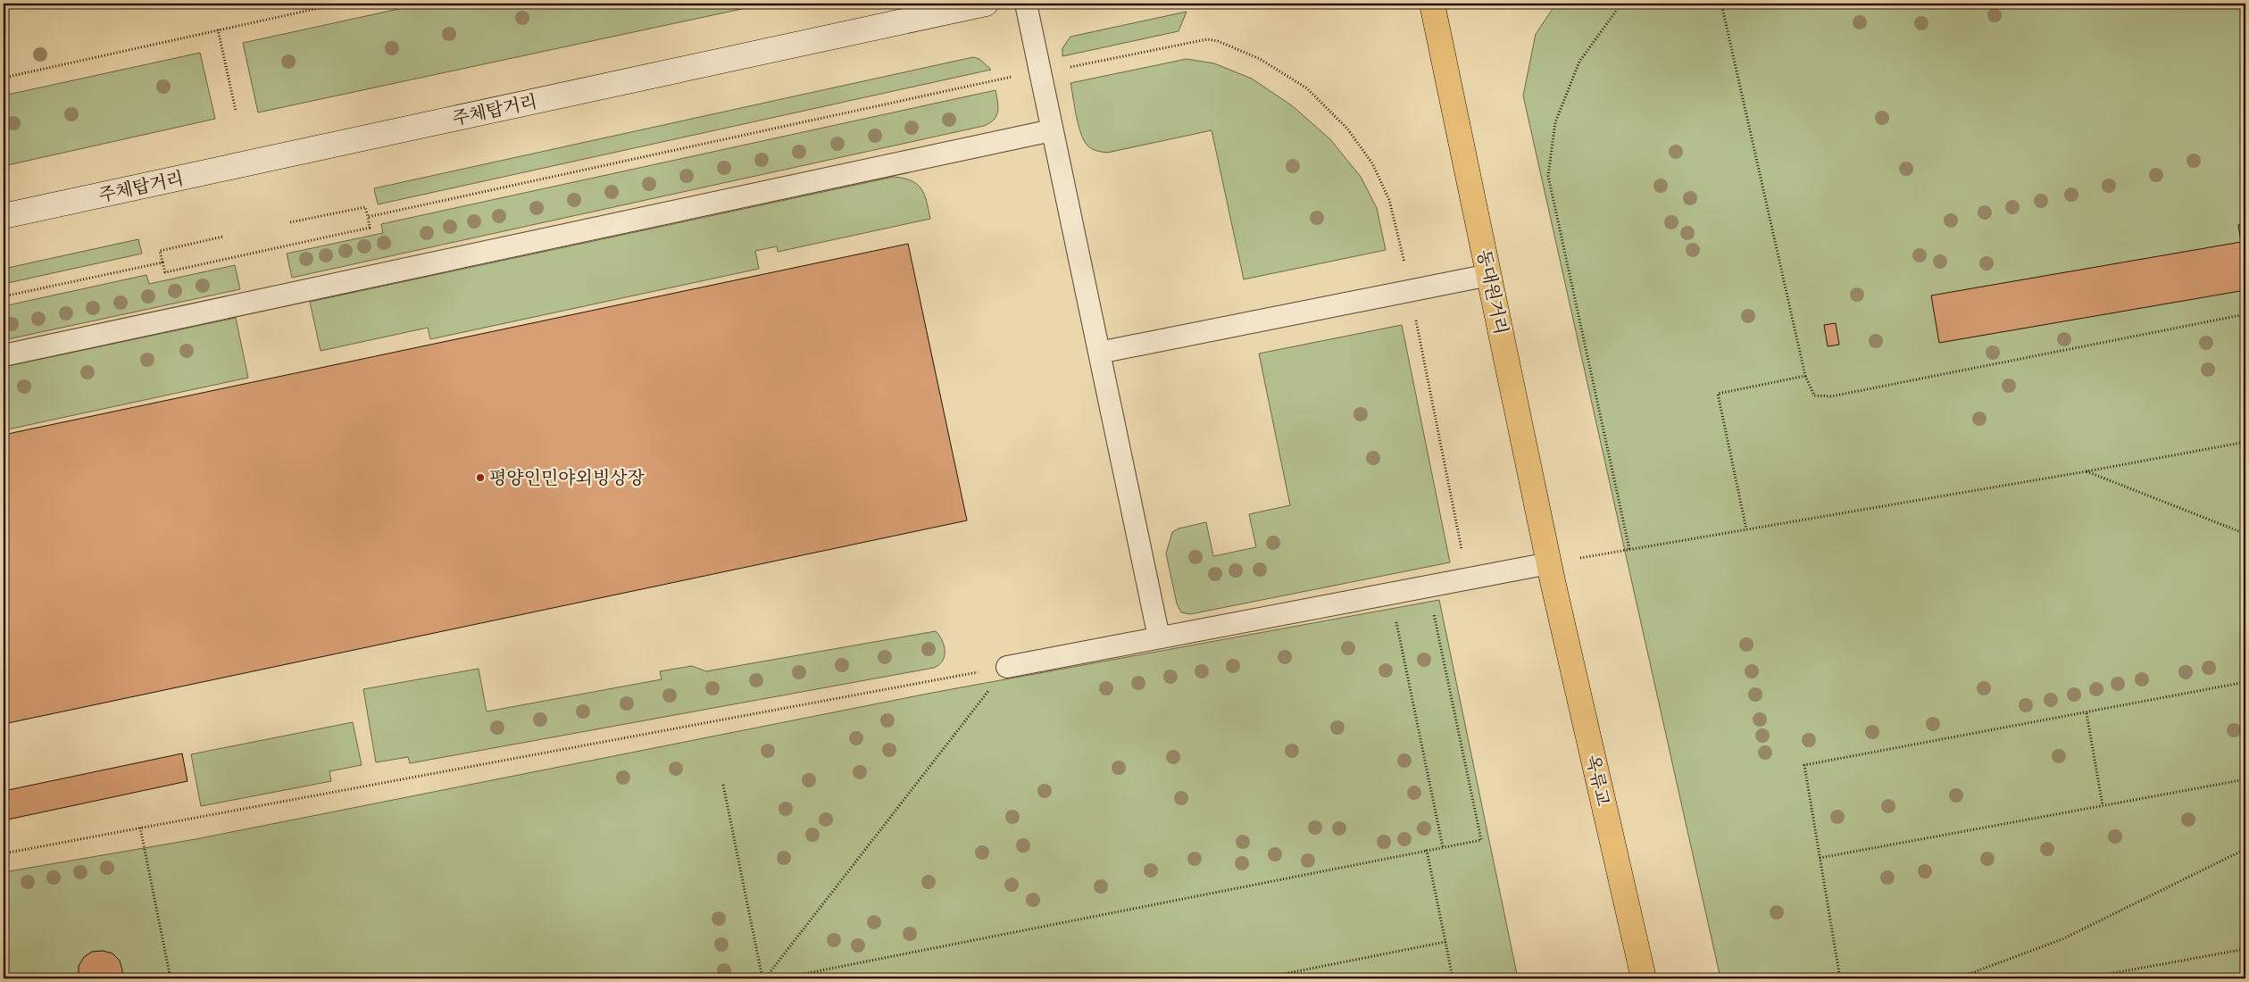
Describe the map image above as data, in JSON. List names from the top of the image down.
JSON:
{
  "streets": {
    "main road": ["주체탑거리", "동대원거리", "옥류교"]
  },
  "crossings": [
    ["동대원거리", "옥류교"]
  ],
  "places": ["평양인민야외빙상장"]
}
